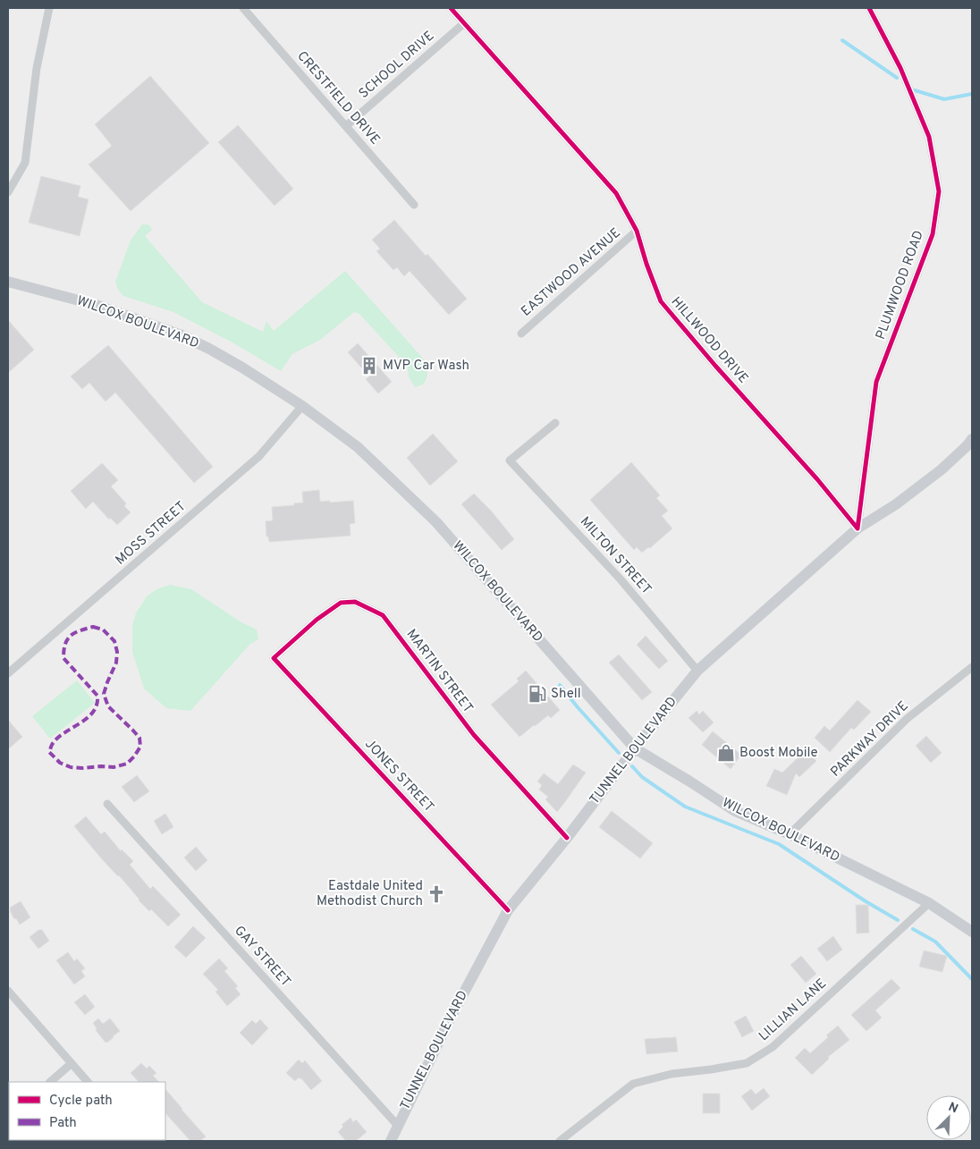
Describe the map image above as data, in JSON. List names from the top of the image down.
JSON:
{
  "streets": {
    "main road": ["WILCOX BOULEVARD", "TUNNEL BOULEVARD"],
    "street": [
      "SCHOOL DRIVE",
      "CRESTFIELD DRIVE",
      "EASTWOOD AVENUE",
      "PLUMWOOD ROAD",
      "HILLWOOD DRIVE",
      "MOSS STREET",
      "MILTON STREET",
      "MARTIN STREET",
      "PARKWAY DRIVE",
      "JONES STREET",
      "GAY STREET",
      "LILLIAN LANE"
    ]
  },
  "crossings": [
    ["SCHOOL DRIVE", "CRESTFIELD DRIVE"],
    ["SCHOOL DRIVE", "HILLWOOD DRIVE"],
    ["EASTWOOD AVENUE", "HILLWOOD DRIVE"],
    ["PLUMWOOD ROAD", "HILLWOOD DRIVE"],
    ["PLUMWOOD ROAD", "TUNNEL BOULEVARD"],
    ["WILCOX BOULEVARD", "MOSS STREET"],
    ["WILCOX BOULEVARD", "PARKWAY DRIVE"],
    ["WILCOX BOULEVARD", "TUNNEL BOULEVARD"],
    ["WILCOX BOULEVARD", "LILLIAN LANE"],
    ["HILLWOOD DRIVE", "TUNNEL BOULEVARD"],
    ["MILTON STREET", "TUNNEL BOULEVARD"],
    ["MARTIN STREET", "TUNNEL BOULEVARD"],
    ["MARTIN STREET", "JONES STREET"],
    ["TUNNEL BOULEVARD", "JONES STREET"],
    ["TUNNEL BOULEVARD", "GAY STREET"]
  ],
  "places": {
    "building": ["MVP Car Wash"],
    "fuel station": ["Shell"],
    "shop": ["Boost Mobile"],
    "church": ["Eastdale United Methodist Church"]
  },
  "legend": ["Cycle path", "Path"],
  "north": "top right"
}
